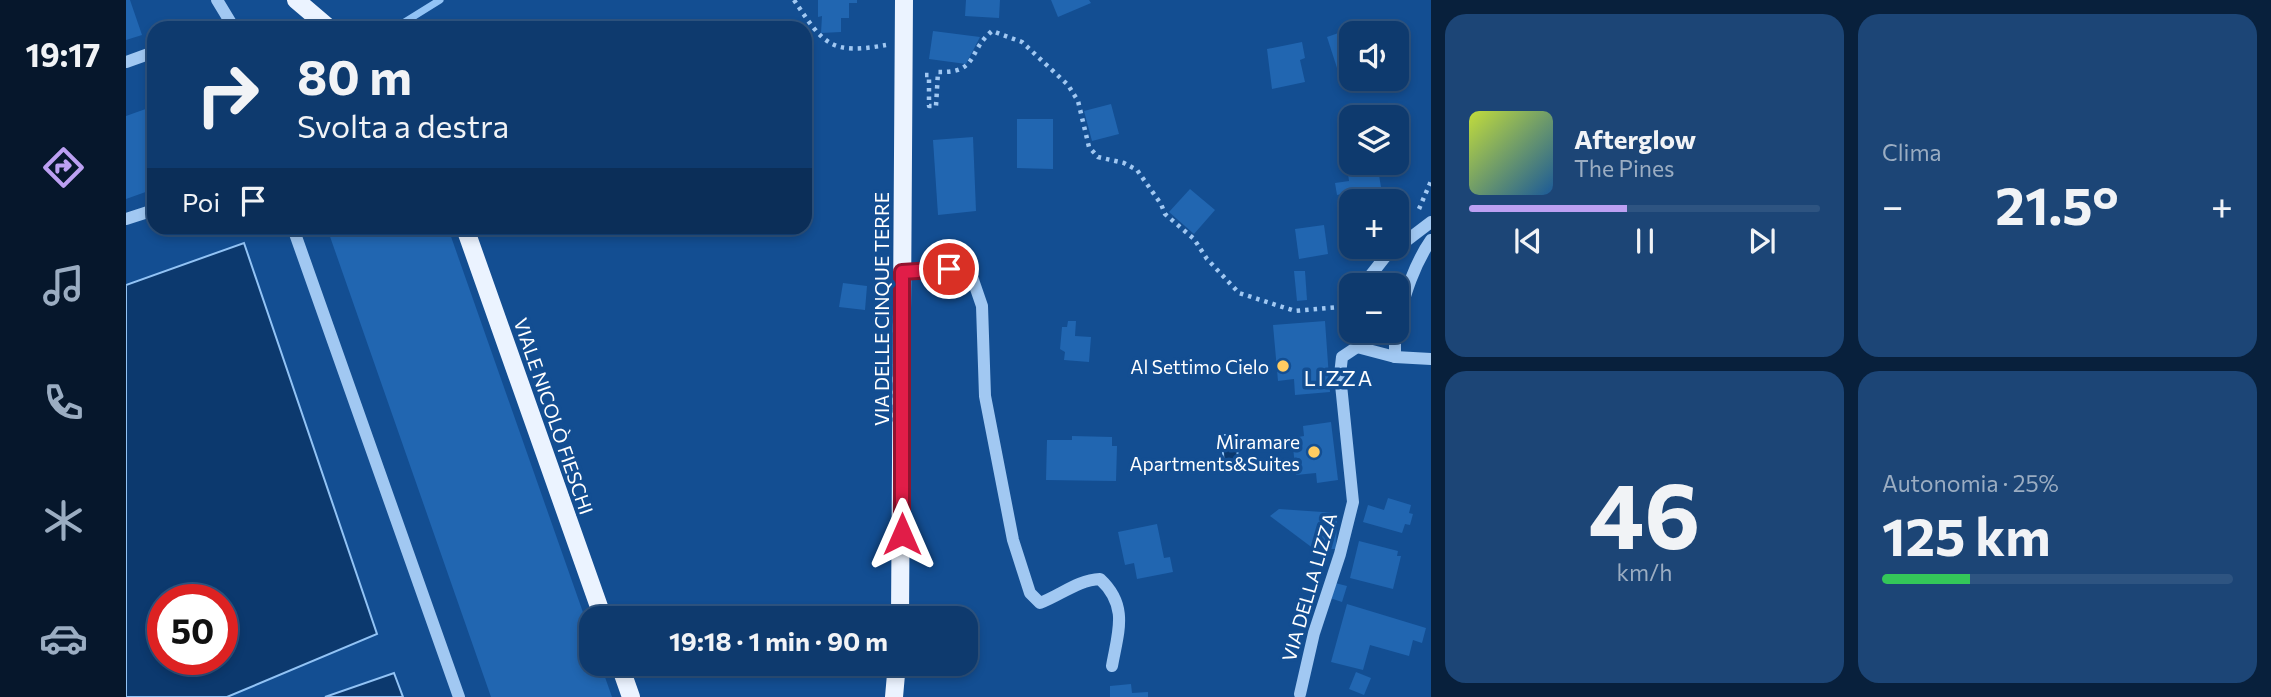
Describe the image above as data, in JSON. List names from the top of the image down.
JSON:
{
  "streets": {
    "main road": ["VIA DELLE CINQUE TERRE", "VIALE NICOLÒ FIESCHI"],
    "street": ["VIA DELLA LIZZA"]
  },
  "districts": ["LIZZA"],
  "places": ["Al Settimo Cielo", "Miramare Apartments&Suites"],
  "page": {
    "tabs": "19:17",
    "tile": [
      "Clima",
      ["46", "km/h"],
      ["Autonomia · 25%", "125 km"]
    ],
    "map_buttons": ["+", "−"],
    "turn": ["80 m", "Svolta a destra"],
    "song": ["Afterglow", "The Pines"],
    "then": "Poi",
    "heat": ["−", "21.5°", "+"],
    "limit": "50",
    "trip": "19:18 · 1 min · 90 m"
  }
}
